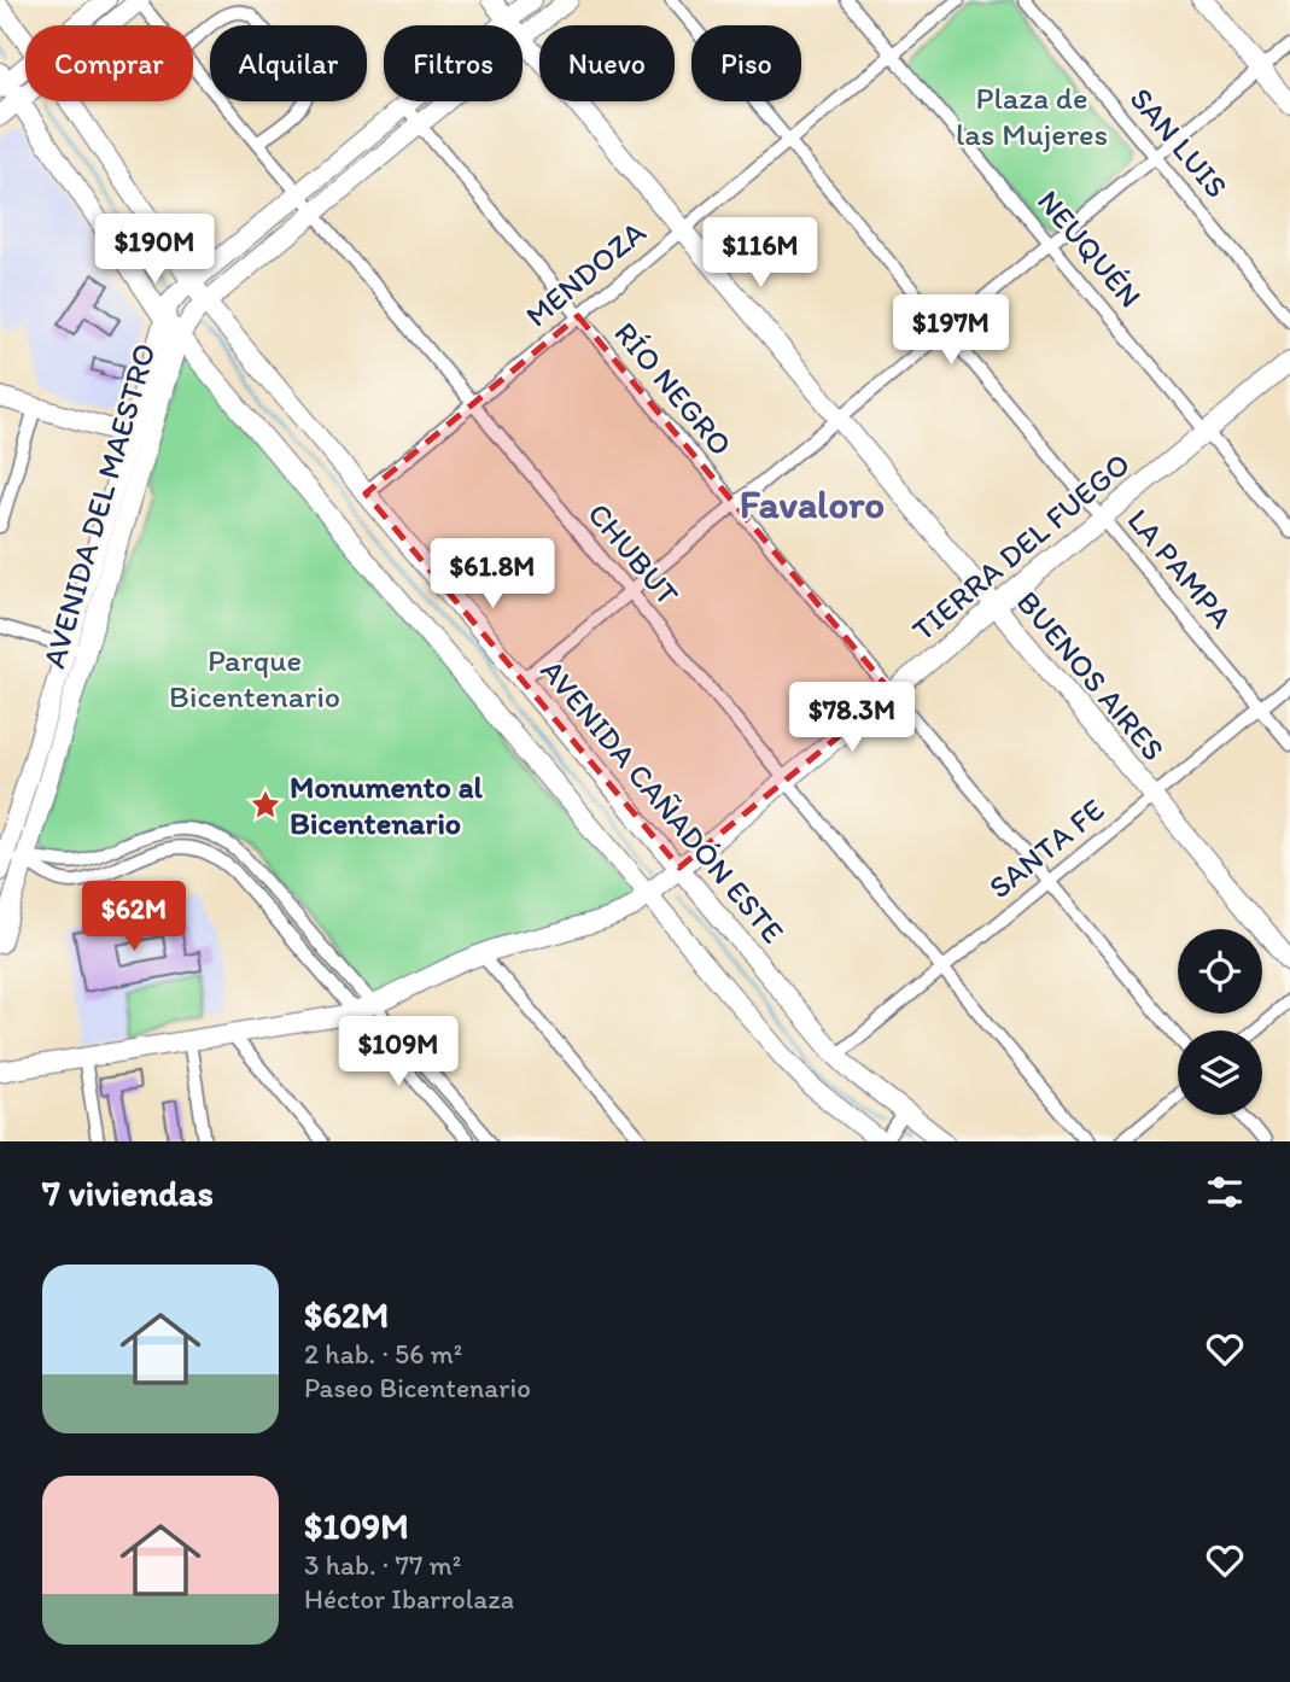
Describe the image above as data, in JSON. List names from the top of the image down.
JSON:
{
  "streets": {
    "street": [
      "SAN LUIS",
      "NEUQUÉN",
      "MENDOZA",
      "RÍO NEGRO",
      "AVENIDA DEL MAESTRO",
      "TIERRA DEL FUEGO",
      "CHUBUT",
      "LA PAMPA",
      "BUENOS AIRES",
      "AVENIDA CAÑADÓN ESTE",
      "SANTA FE"
    ]
  },
  "crossings": [
    ["NEUQUÉN", "MENDOZA"],
    ["NEUQUÉN", "TIERRA DEL FUEGO"],
    ["MENDOZA", "RÍO NEGRO"],
    ["MENDOZA", "CHUBUT"],
    ["MENDOZA", "LA PAMPA"],
    ["MENDOZA", "BUENOS AIRES"],
    ["MENDOZA", "AVENIDA CAÑADÓN ESTE"],
    ["RÍO NEGRO", "AVENIDA DEL MAESTRO"],
    ["RÍO NEGRO", "TIERRA DEL FUEGO"],
    ["RÍO NEGRO", "SANTA FE"],
    ["AVENIDA DEL MAESTRO", "CHUBUT"],
    ["AVENIDA DEL MAESTRO", "BUENOS AIRES"],
    ["AVENIDA DEL MAESTRO", "AVENIDA CAÑADÓN ESTE"],
    ["TIERRA DEL FUEGO", "CHUBUT"],
    ["TIERRA DEL FUEGO", "LA PAMPA"],
    ["TIERRA DEL FUEGO", "BUENOS AIRES"],
    ["TIERRA DEL FUEGO", "AVENIDA CAÑADÓN ESTE"],
    ["CHUBUT", "SANTA FE"],
    ["LA PAMPA", "SANTA FE"],
    ["BUENOS AIRES", "SANTA FE"],
    ["AVENIDA CAÑADÓN ESTE", "SANTA FE"]
  ],
  "districts": ["Favaloro"],
  "parks": ["Plaza de las Mujeres", "Parque Bicentenario"],
  "places": {
    "place": ["Monumento al Bicentenario"]
  },
  "page": {
    "chip": [
      "Comprar",
      "Alquilar",
      "Filtros",
      "Nuevo",
      "Piso"
    ],
    "price": [
      "$190M",
      "$116M",
      "$197M",
      "$61.8M",
      "$78.3M",
      "$62M",
      "$109M"
    ],
    "heading": "7 viviendas",
    "list": [
      {
        "name": "$62M",
        "note": "2 hab. · 56 m² · Paseo Bicentenario"
      },
      {
        "name": "$109M",
        "note": "3 hab. · 77 m² · Héctor Ibarrolaza"
      }
    ]
  }
}
